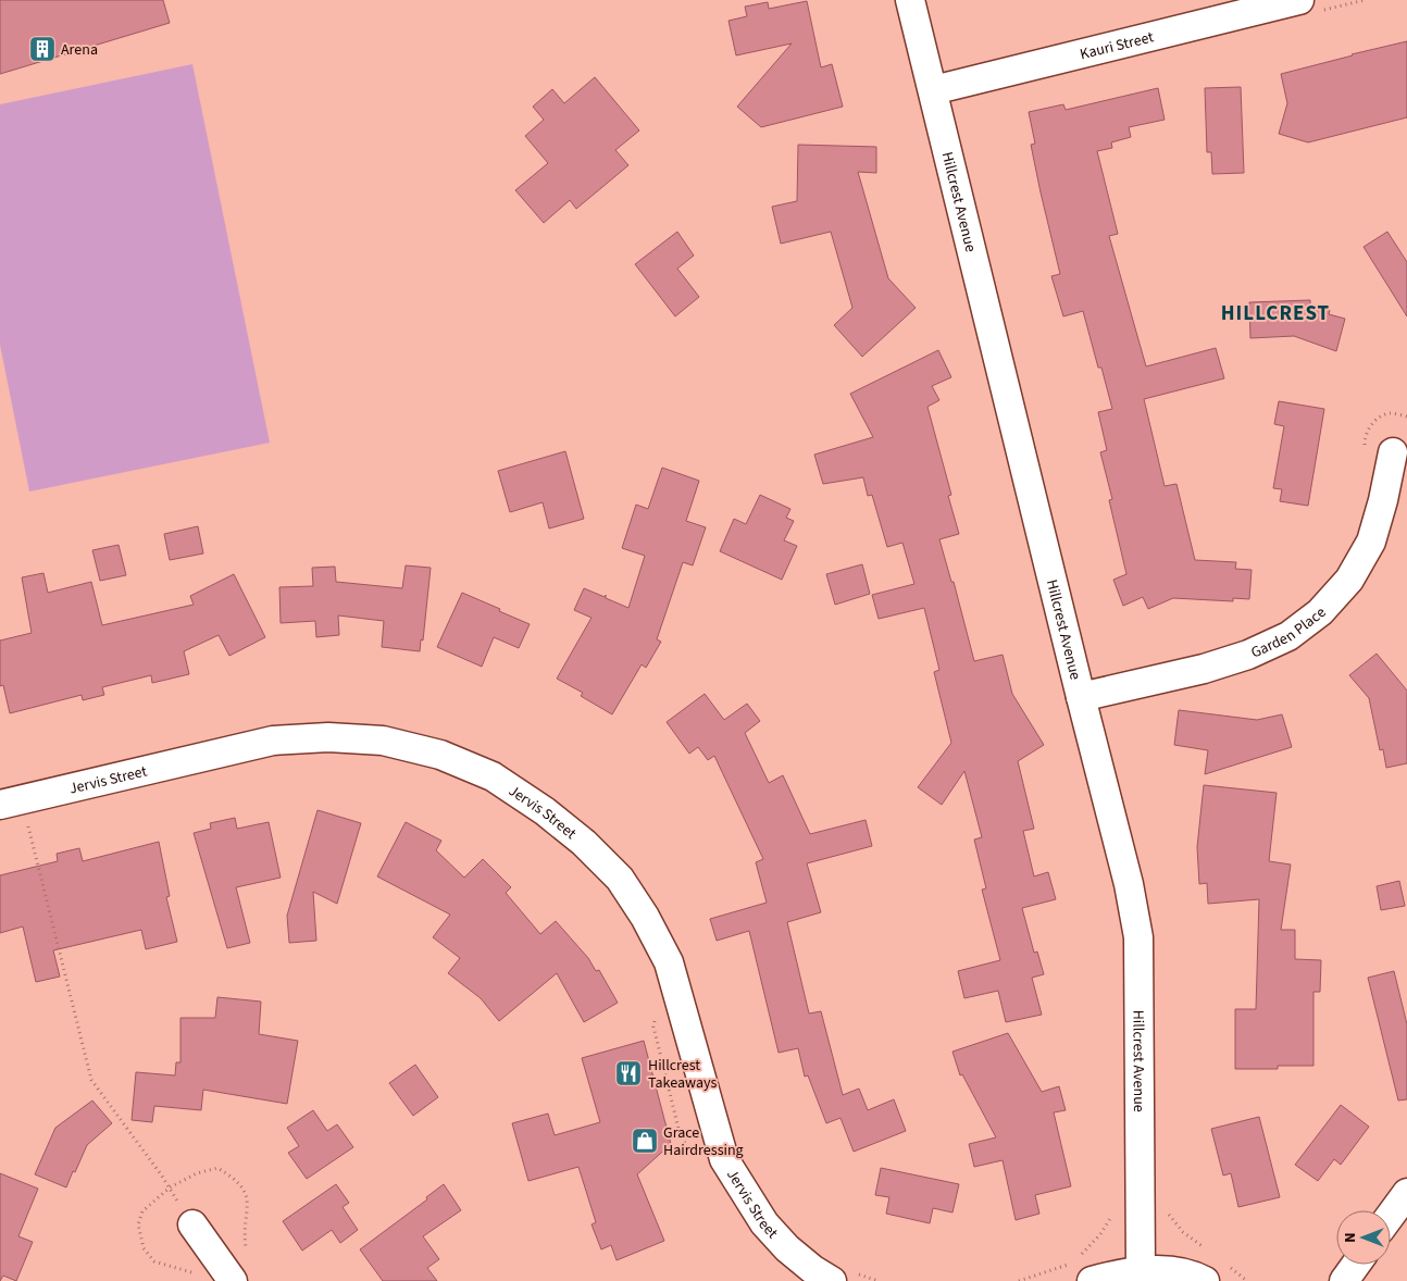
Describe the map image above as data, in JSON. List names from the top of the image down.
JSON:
{
  "streets": {
    "street": [
      "Kauri Street",
      "Hillcrest Avenue",
      "Garden Place",
      "Jervis Street"
    ]
  },
  "crossings": [
    ["Kauri Street", "Hillcrest Avenue"],
    ["Hillcrest Avenue", "Garden Place"]
  ],
  "districts": ["HILLCREST"],
  "places": {
    "building": ["Arena"],
    "restaurant": ["Hillcrest Takeaways"],
    "shop": ["Grace Hairdressing"]
  },
  "north": "left"
}
